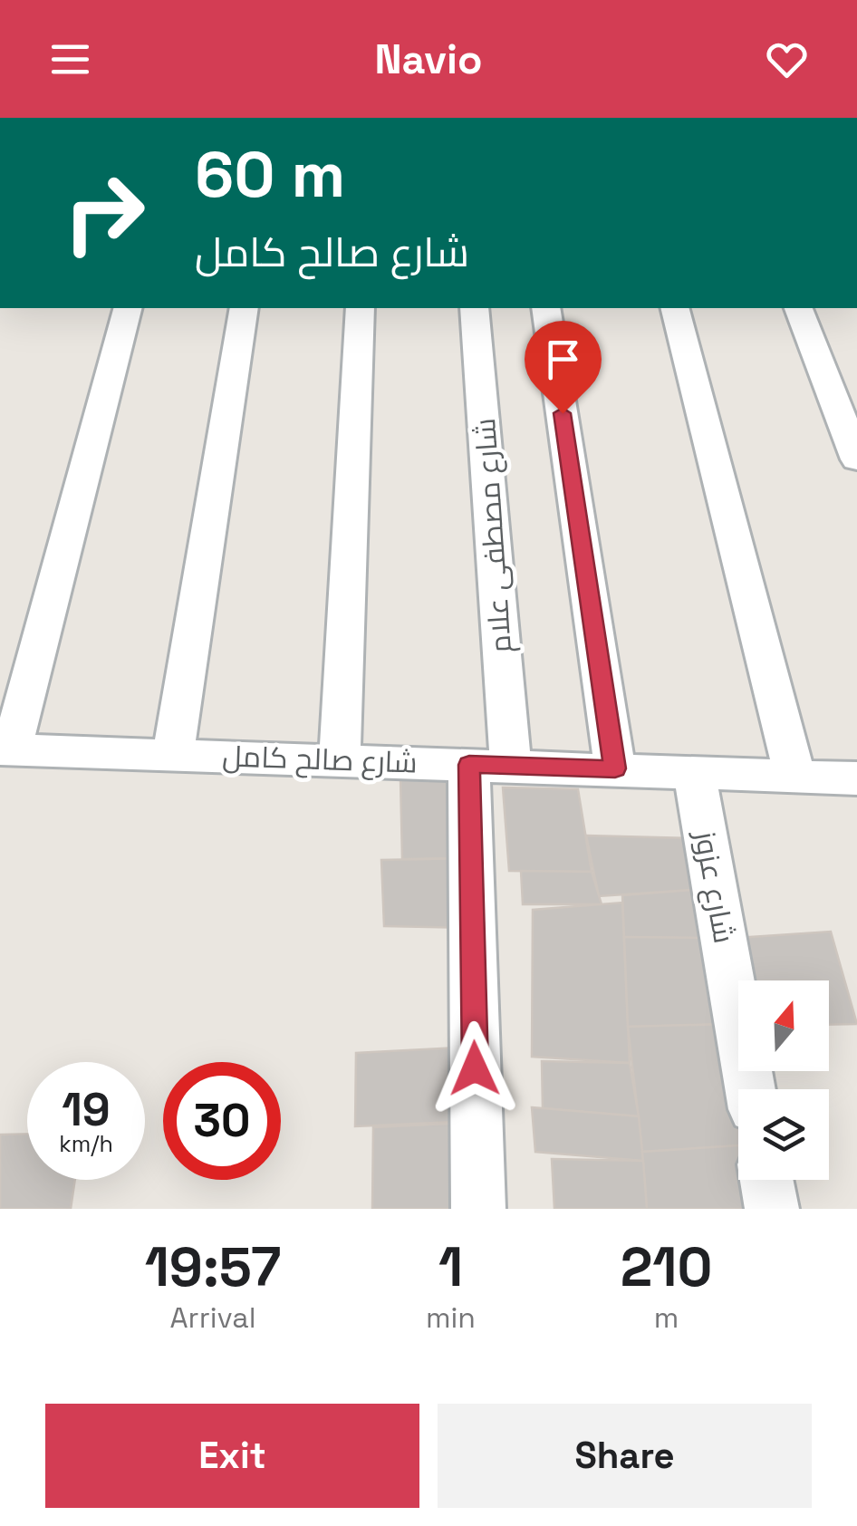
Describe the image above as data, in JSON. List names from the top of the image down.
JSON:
{
  "streets": {
    "street": ["شارع مصطفى علام", "شارع صالح كامل", "شارع عزوز"]
  },
  "crossings": [
    ["شارع مصطفى علام", "شارع صالح كامل"],
    ["شارع صالح كامل", "شارع عزوز"]
  ],
  "north": "top",
  "page": {
    "header": "Navio",
    "turn": ["60 m", "شارع صالح كامل"],
    "speed": "19 km/h",
    "limit": "30",
    "eta": [
      "19:57",
      "Arrival",
      "1",
      "min",
      "210",
      "m"
    ],
    "buttons": ["Exit", "Share"]
  }
}
